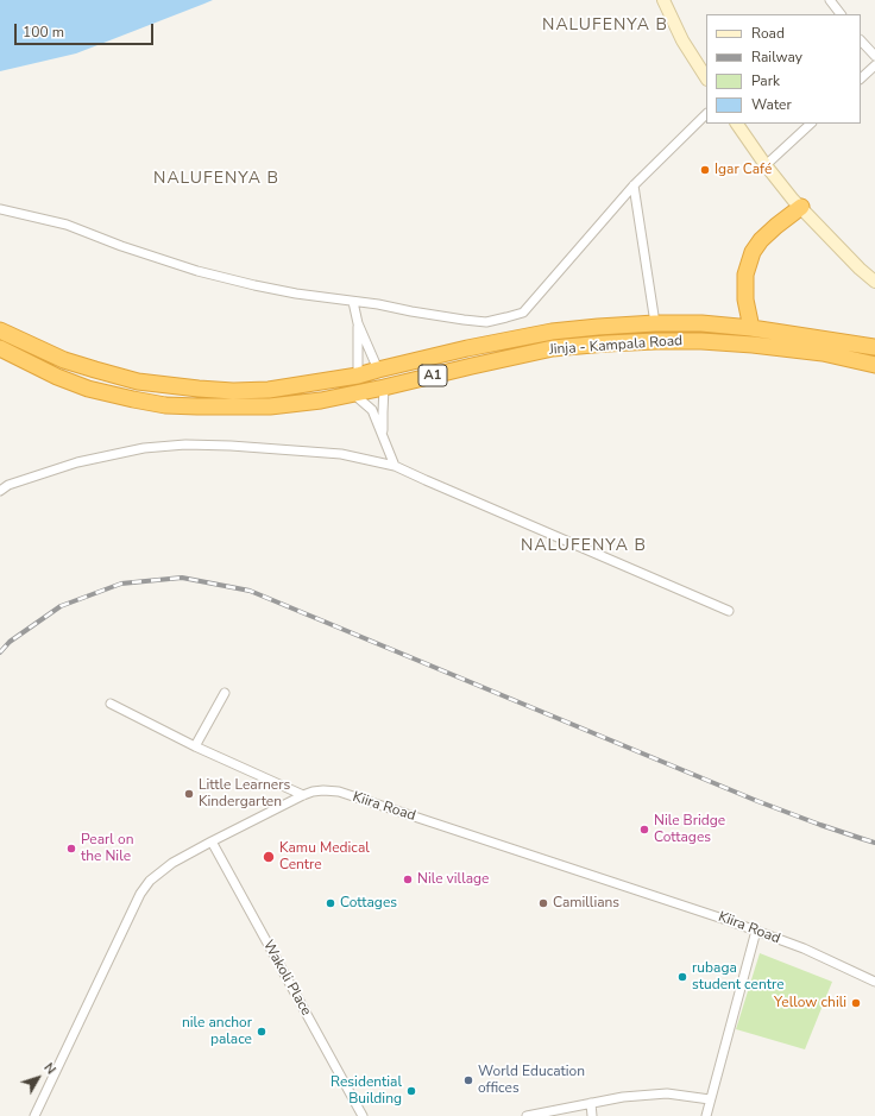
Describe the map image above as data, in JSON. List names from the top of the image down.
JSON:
{
  "streets": {
    "highway": ["Jinja - Kampala Road", "A1"],
    "street": ["Kiira Road", "Wakoli Place"]
  },
  "crossings": [
    ["Kiira Road", "Wakoli Place"]
  ],
  "districts": ["NALUFENYA B", "NALUFENYA B", "NALUFENYA B"],
  "places": [
    "Igar Café",
    "Little Learners Kindergarten",
    "Nile Bridge Cottages",
    "Pearl on the Nile",
    "Kamu Medical Centre",
    "Nile village",
    "Cottages",
    "Camillians",
    "rubaga student centre",
    "Yellow chili",
    "nile anchor palace",
    "World Education offices",
    "Residential Building"
  ],
  "legend": [
    "Road",
    "Railway",
    "Park",
    "Water"
  ],
  "scale_bar": "100 m",
  "north": "top right"
}
